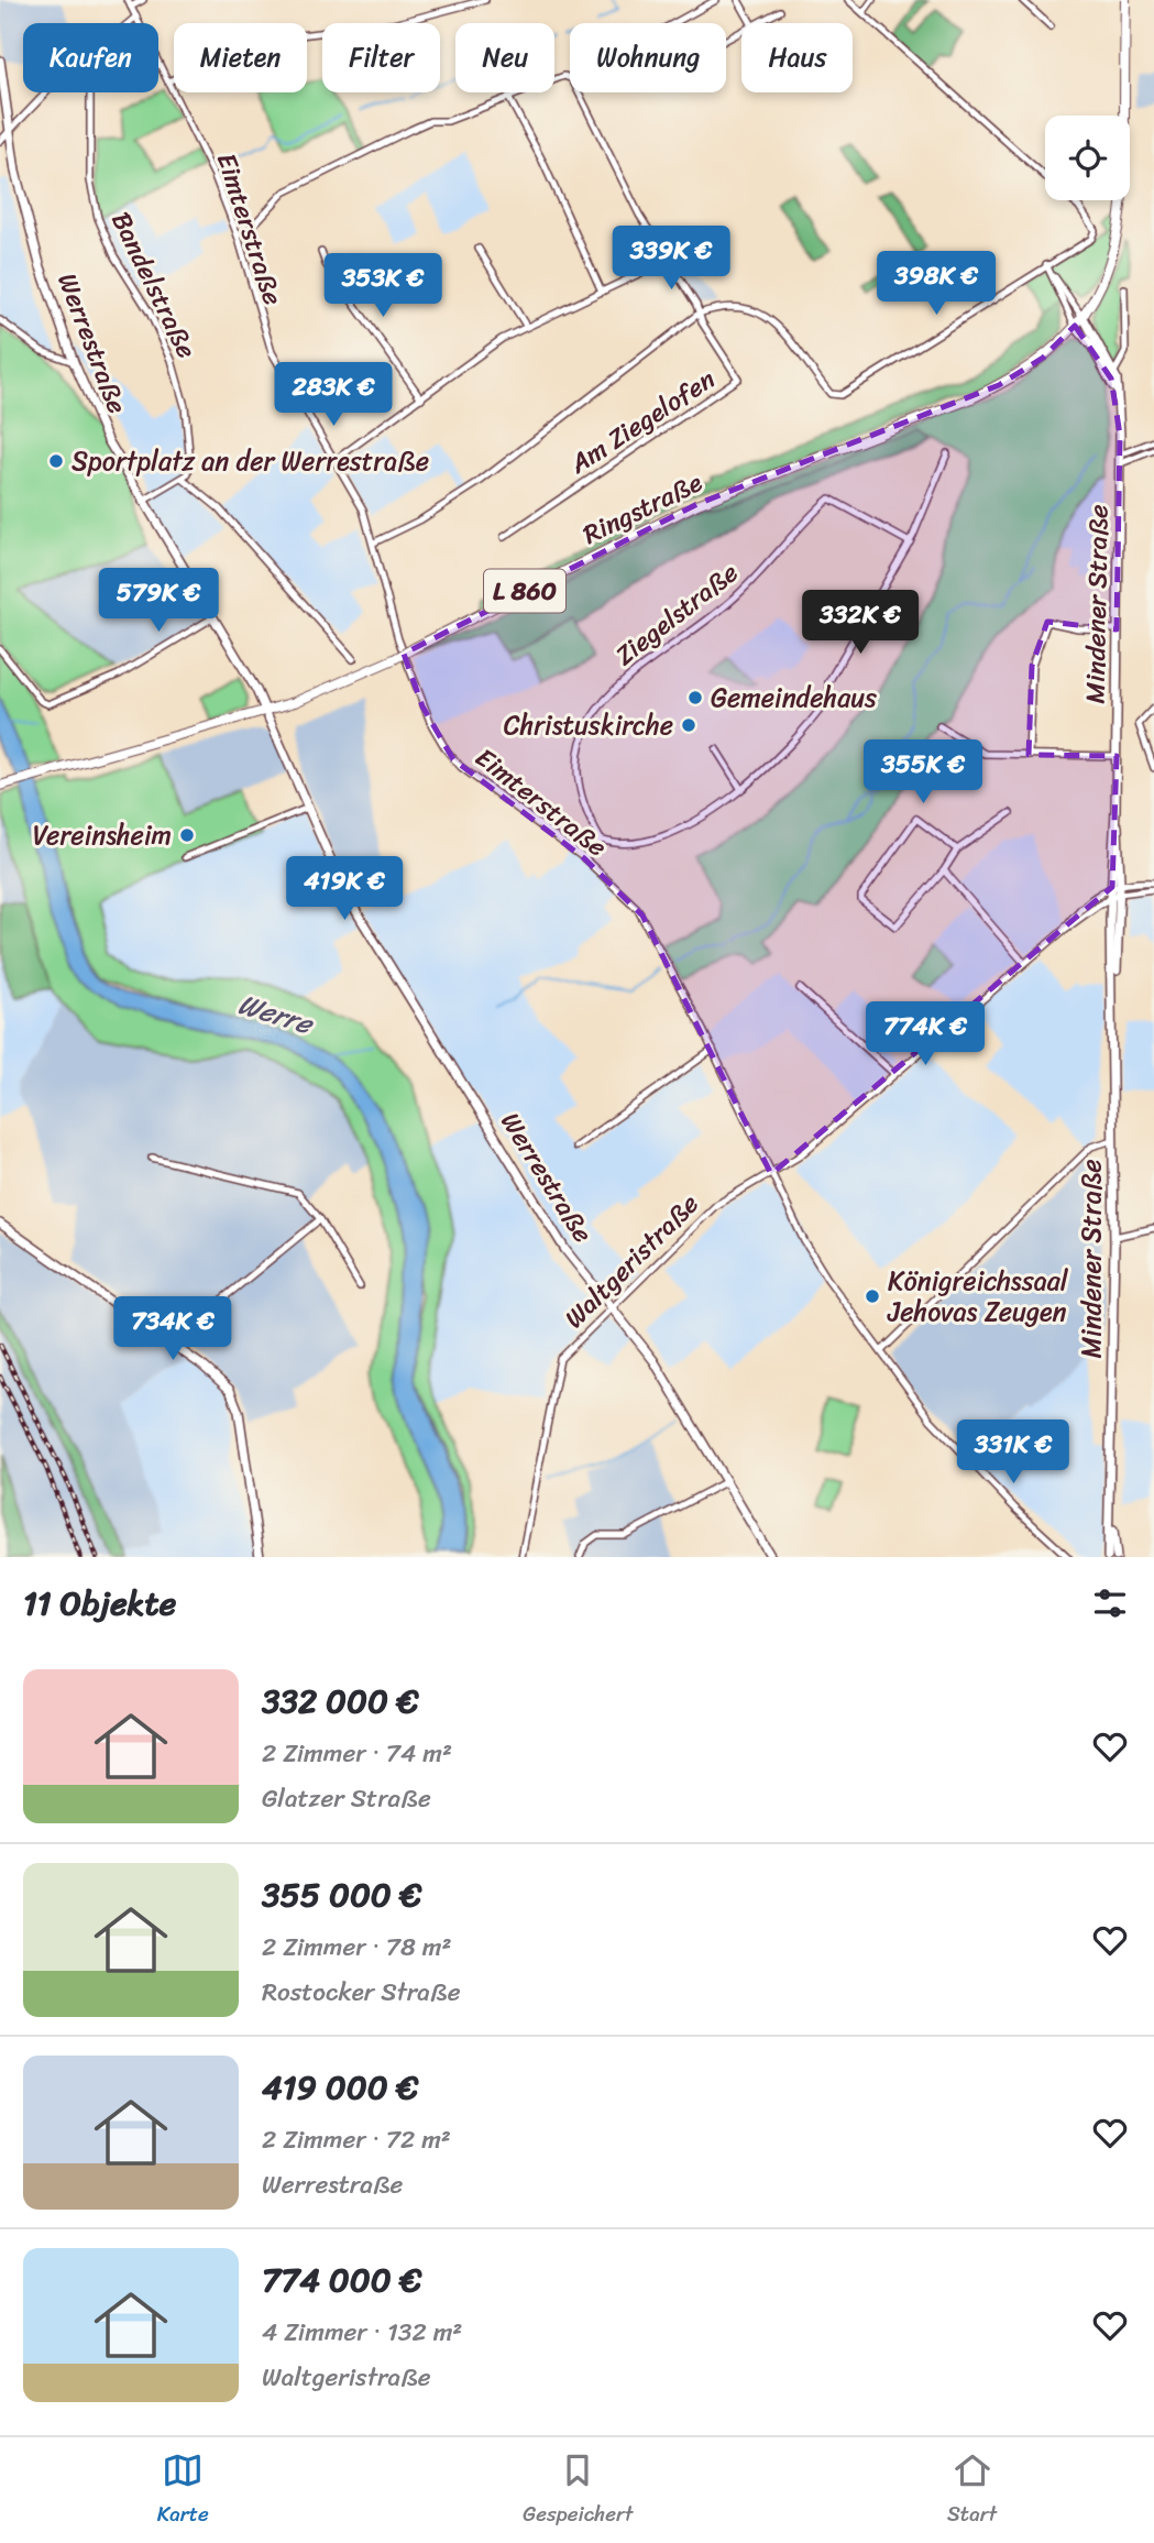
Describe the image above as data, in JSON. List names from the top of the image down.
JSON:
{
  "streets": {
    "main road": ["Ringstraße", "L 860"],
    "street": [
      "Eimterstraße",
      "Bandelstraße",
      "Werrestraße",
      "Am Ziegelofen",
      "Mindener Straße",
      "Ziegelstraße",
      "Waltgeristraße"
    ]
  },
  "crossings": [
    ["Eimterstraße", "Waltgeristraße"],
    ["Werrestraße", "Ringstraße"],
    ["Werrestraße", "Waltgeristraße"],
    ["Ringstraße", "L 860"],
    ["Ringstraße", "Mindener Straße"],
    ["L 860", "Mindener Straße"],
    ["Mindener Straße", "Waltgeristraße"]
  ],
  "water": ["Werre"],
  "places": [
    "Sportplatz an der Werrestraße",
    "Gemeindehaus",
    "Christuskirche",
    "Vereinsheim",
    "Königreichssaal Jehovas Zeugen"
  ],
  "page": {
    "chip": [
      "Kaufen",
      "Mieten",
      "Filter",
      "Neu",
      "Wohnung",
      "Haus"
    ],
    "price": [
      "339K €",
      "398K €",
      "353K €",
      "283K €",
      "579K €",
      "332K €",
      "355K €",
      "419K €",
      "774K €",
      "734K €",
      "331K €"
    ],
    "heading": "11 Objekte",
    "list": [
      {
        "name": "332 000 €",
        "note": "2 Zimmer · 74 m² · Glatzer Straße"
      },
      {
        "name": "355 000 €",
        "note": "2 Zimmer · 78 m² · Rostocker Straße"
      },
      {
        "name": "419 000 €",
        "note": "2 Zimmer · 72 m² · Werrestraße"
      },
      {
        "name": "774 000 €",
        "note": "4 Zimmer · 132 m² · Waltgeristraße"
      }
    ],
    "tabs": ["Karte", "Gespeichert", "Start"]
  }
}
